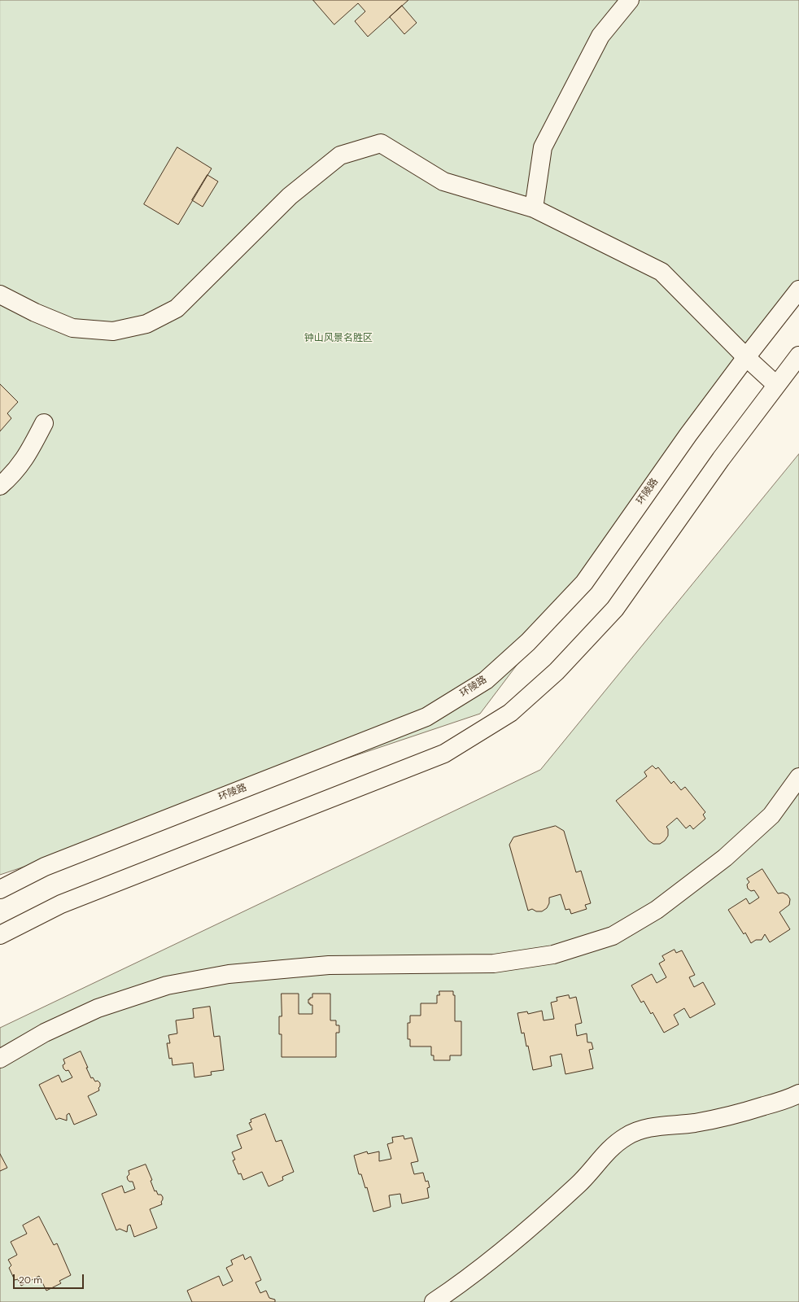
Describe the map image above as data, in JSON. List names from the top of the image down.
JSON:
{
  "streets": {
    "main road": ["环陵路"]
  },
  "parks": ["钟山风景名胜区"],
  "scale_bar": "20 m"
}
